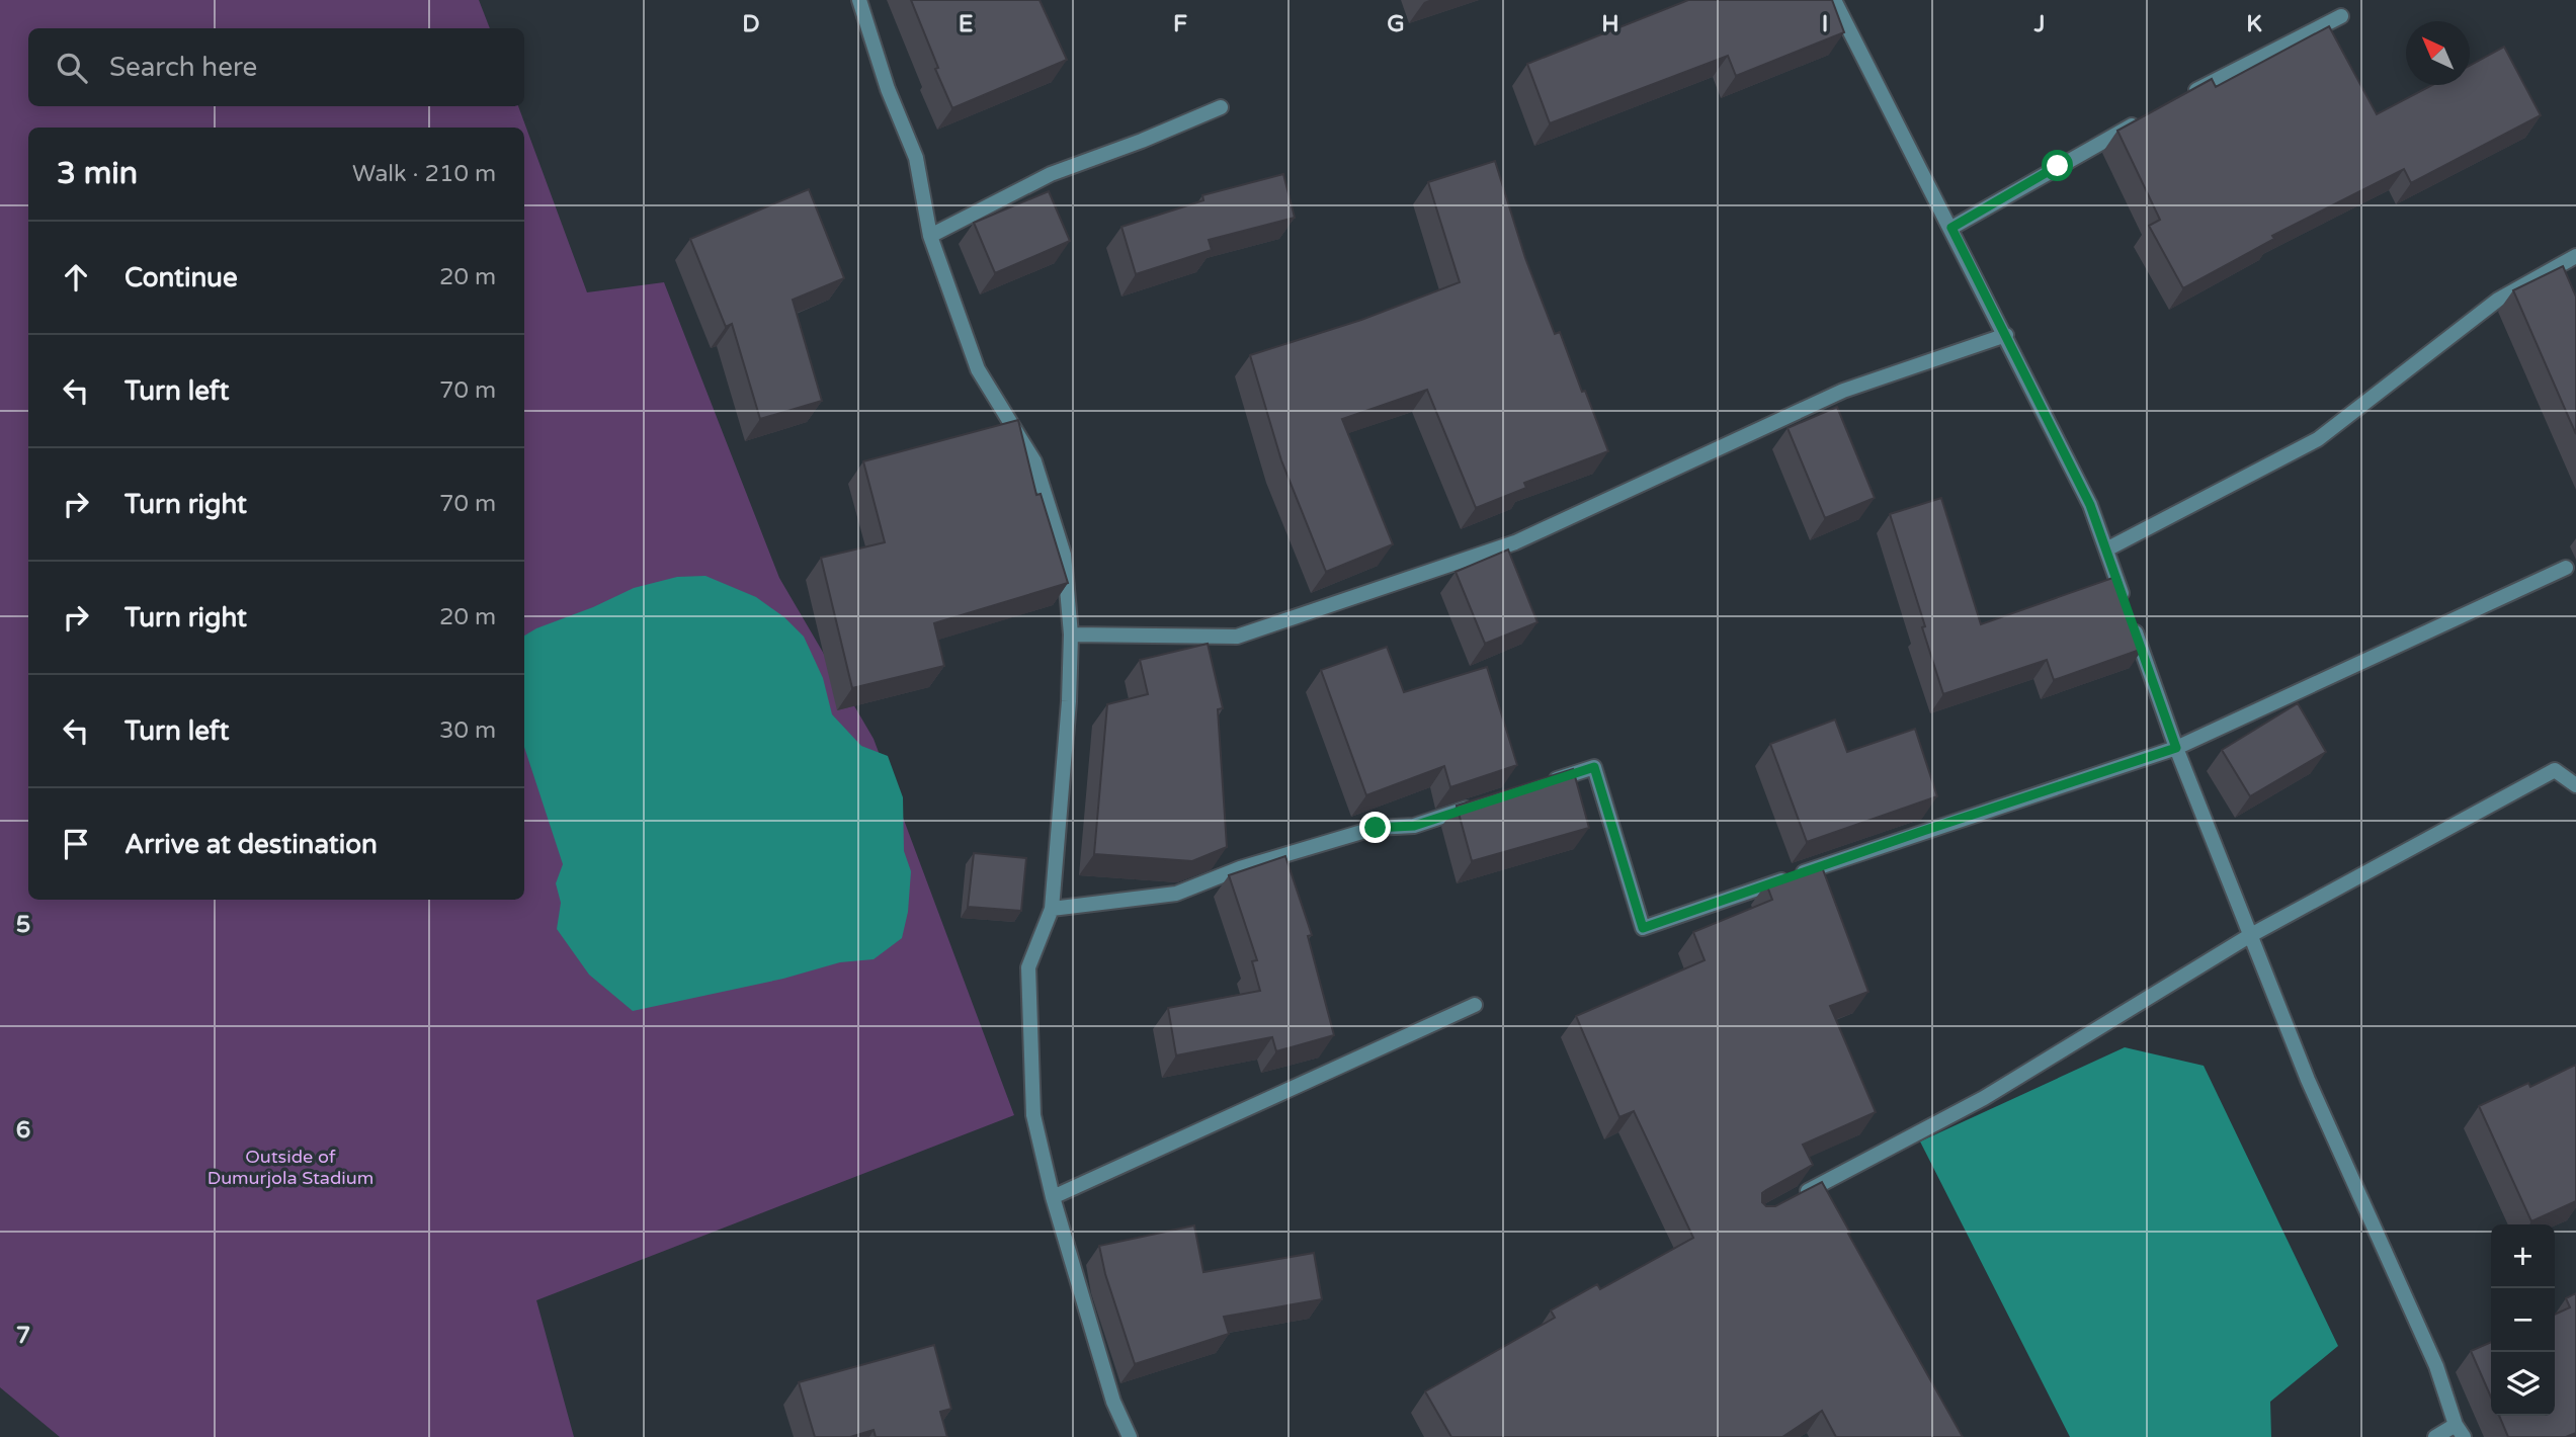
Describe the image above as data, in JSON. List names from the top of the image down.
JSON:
{
  "parks": ["Outside of Dumurjola Stadium"],
  "north": "top left",
  "page": {
    "search": "Search here",
    "heading": ["3 min", "Walk · 210 m"],
    "list": [
      ["Continue", "20 m"],
      ["Turn left", "70 m"],
      ["Turn right", "70 m"],
      ["Turn right", "20 m"],
      ["Turn left", "30 m"],
      "Arrive at destination"
    ],
    "map_buttons": ["+", "−"]
  },
  "grid": {
    "columns": [
      "D",
      "E",
      "F",
      "G",
      "H",
      "I",
      "J",
      "K"
    ],
    "rows": ["5", "6", "7"]
  }
}
